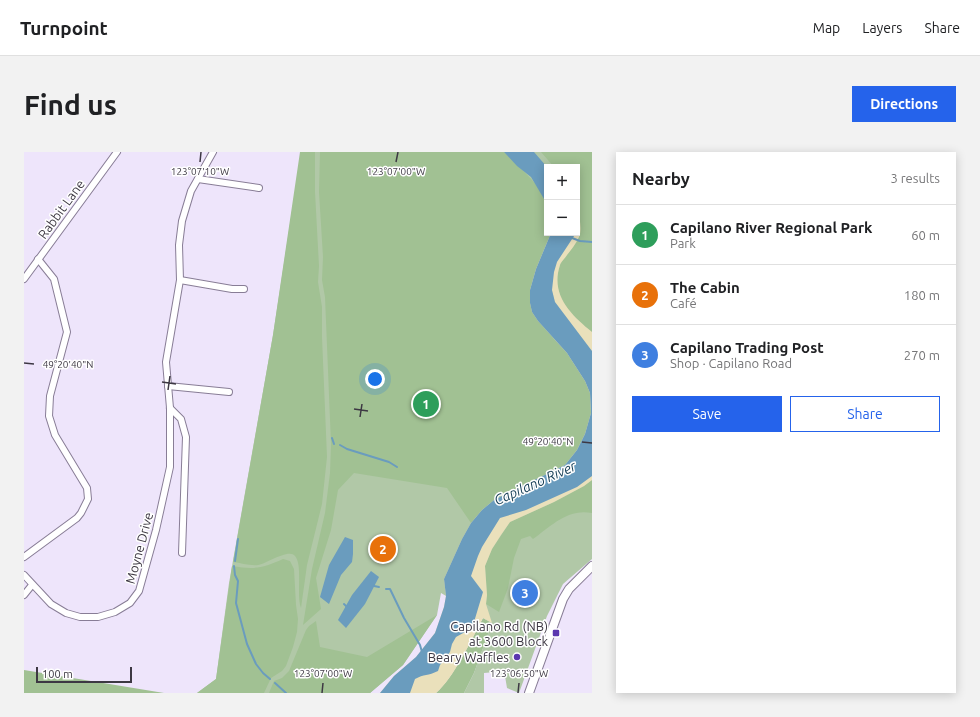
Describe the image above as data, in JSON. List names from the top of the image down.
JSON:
{
  "streets": {
    "street": ["Rabbit Lane", "Moyne Drive"]
  },
  "water": ["Capilano River"],
  "places": {
    "transit": ["Capilano Rd (NB) at 3600 Block"],
    "other": ["Beary Waffles"]
  },
  "scale_bar": "100 m",
  "page": {
    "header": "Turnpoint",
    "nav": ["Map", "Layers", "Share"],
    "buttons": [
      "Directions",
      ["Save", "Share"]
    ],
    "title": "Find us",
    "heading": ["Nearby", "3 results"],
    "map_buttons": ["+", "−"],
    "list": [
      {
        "mark": "1",
        "name": "Capilano River Regional Park",
        "note": "Park",
        "value": "60 m"
      },
      {
        "mark": "2",
        "name": "The Cabin",
        "note": "Café",
        "value": "180 m"
      },
      {
        "mark": "3",
        "name": "Capilano Trading Post",
        "note": "Shop · Capilano Road",
        "value": "270 m"
      }
    ],
    "pins": ["1", "2", "3"],
    "scale": "100 m"
  },
  "coordinates": [
    "123°07'10\"W",
    "123°07'00\"W",
    "49°20'40\"N",
    "123°06'50\"W"
  ]
}
